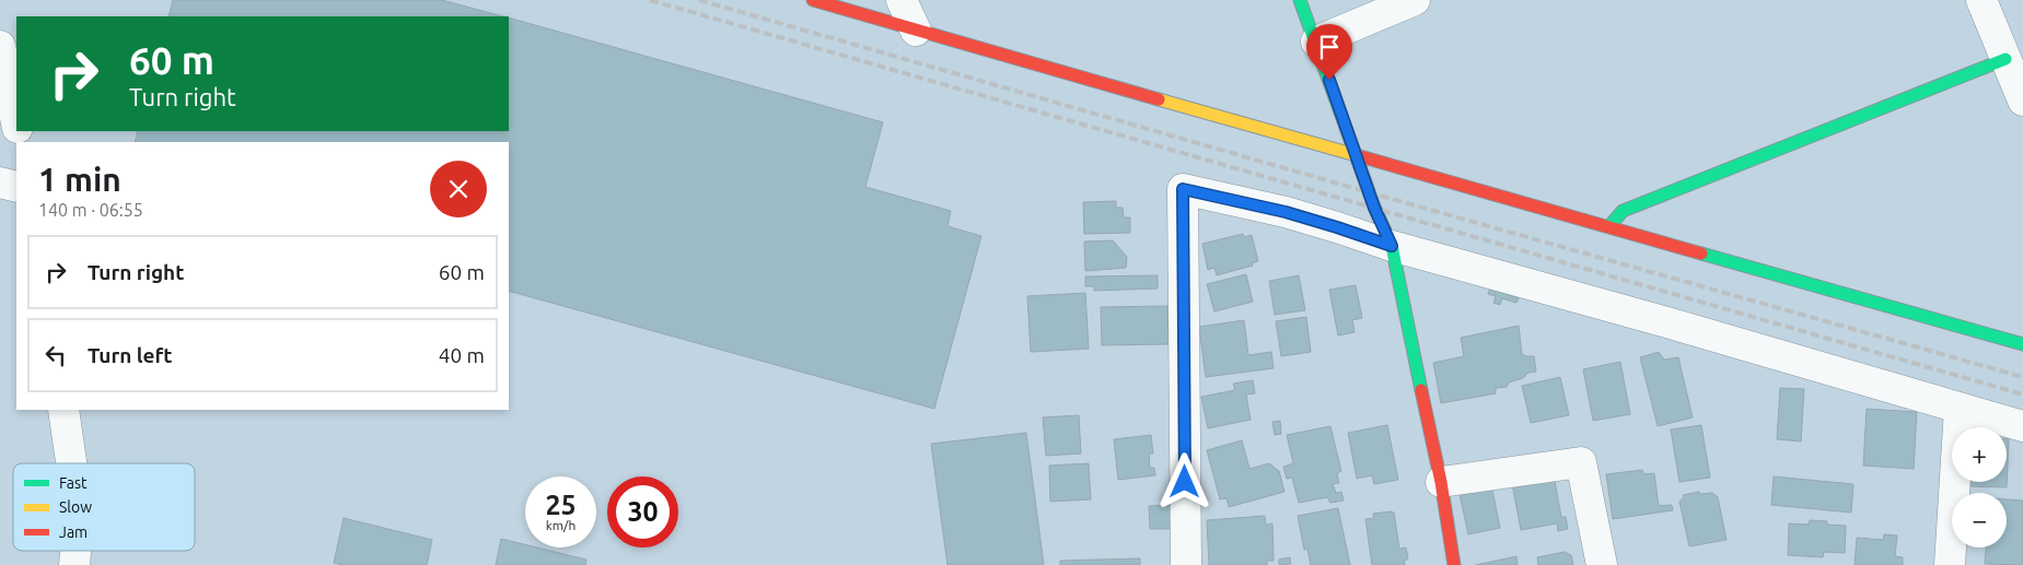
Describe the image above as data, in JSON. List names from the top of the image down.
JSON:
{
  "legend": ["Fast", "Slow", "Jam"],
  "page": {
    "turn": ["60 m", "Turn right"],
    "heading": ["1 min", "140 m · 06:55"],
    "list": [
      {
        "name": "Turn right",
        "value": "60 m"
      },
      {
        "name": "Turn left",
        "value": "40 m"
      }
    ],
    "map_buttons": ["+", "−"],
    "speed": "25 km/h",
    "limit": "30"
  }
}
